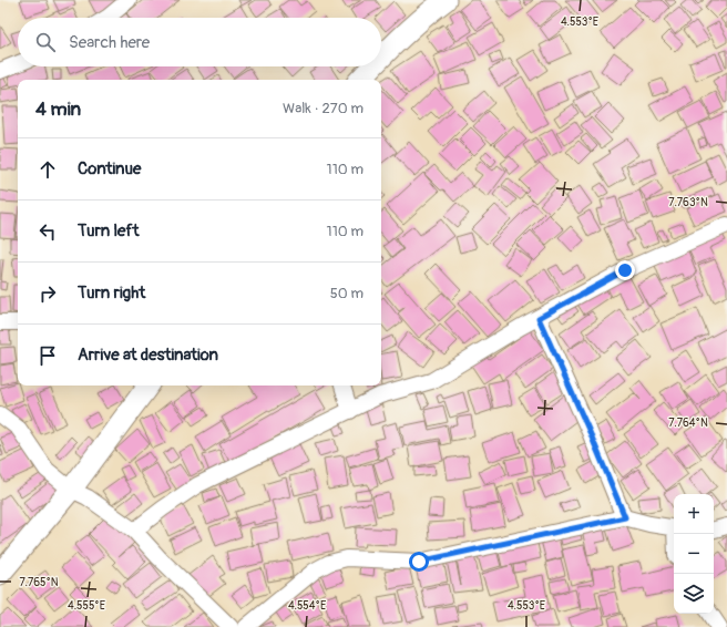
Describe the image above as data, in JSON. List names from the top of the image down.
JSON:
{
  "page": {
    "search": "Search here",
    "heading": ["4 min", "Walk · 270 m"],
    "list": [
      ["Continue", "110 m"],
      ["Turn left", "110 m"],
      ["Turn right", "50 m"],
      "Arrive at destination"
    ],
    "map_buttons": ["+", "−"]
  },
  "coordinates": [
    "4.553°E",
    "7.763°N",
    "7.764°N",
    "7.765°N",
    "4.555°E",
    "4.554°E"
  ]
}
